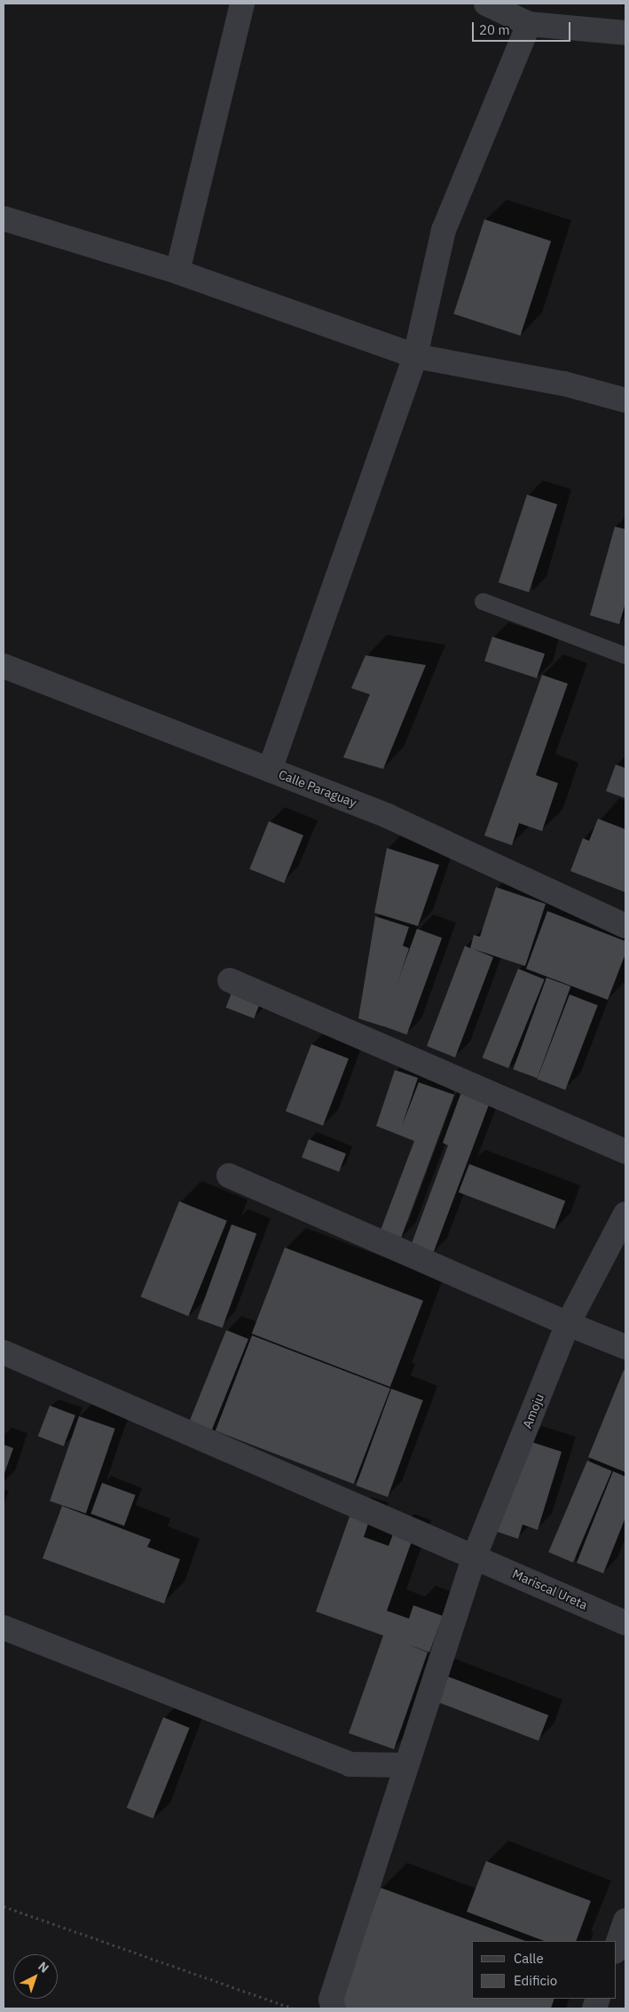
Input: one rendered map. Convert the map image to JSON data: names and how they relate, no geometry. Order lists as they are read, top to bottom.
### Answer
{
  "streets": {
    "street": ["Calle Paraguay", "Amoju", "Mariscal Ureta"]
  },
  "crossings": [
    ["Amoju", "Mariscal Ureta"]
  ],
  "legend": ["Calle", "Edificio"],
  "scale_bar": "20 m",
  "north": "top right"
}
